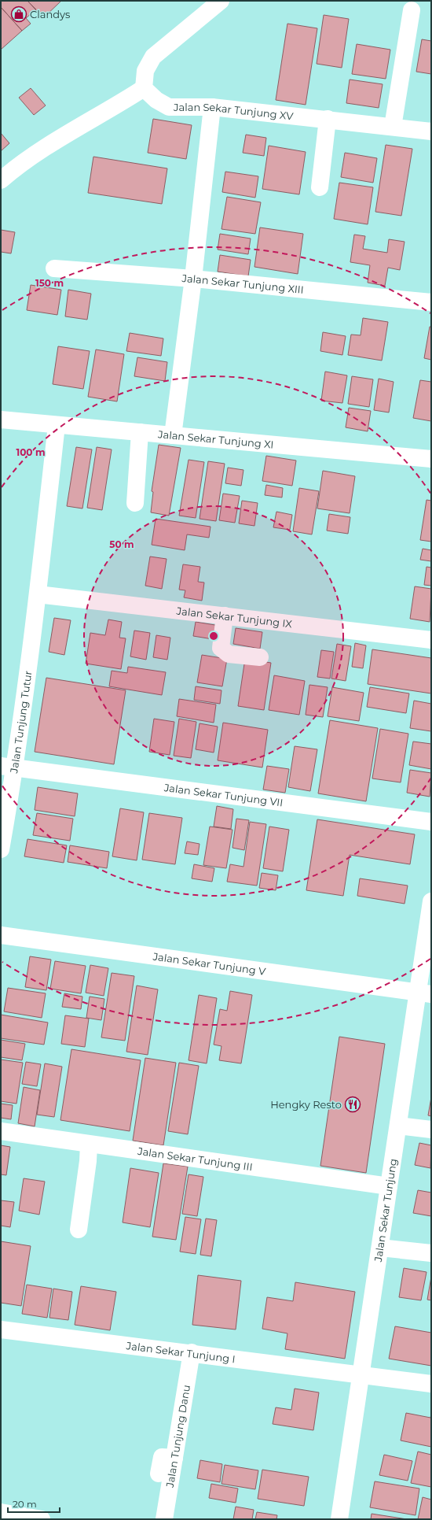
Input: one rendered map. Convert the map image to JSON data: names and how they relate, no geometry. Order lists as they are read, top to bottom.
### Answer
{
  "streets": {
    "street": [
      "Jalan Sekar Tunjung XV",
      "Jalan Sekar Tunjung XIII",
      "Jalan Sekar Tunjung XI",
      "Jalan Sekar Tunjung IX",
      "Jalan Tunjung Tutur",
      "Jalan Sekar Tunjung VII",
      "Jalan Sekar Tunjung V",
      "Jalan Sekar Tunjung III",
      "Jalan Sekar Tunjung",
      "Jalan Sekar Tunjung I",
      "Jalan Tunjung Danu"
    ]
  },
  "crossings": [
    ["Jalan Sekar Tunjung XI", "Jalan Tunjung Tutur"],
    ["Jalan Sekar Tunjung IX", "Jalan Tunjung Tutur"],
    ["Jalan Tunjung Tutur", "Jalan Sekar Tunjung VII"],
    ["Jalan Sekar Tunjung V", "Jalan Sekar Tunjung"],
    ["Jalan Sekar Tunjung III", "Jalan Sekar Tunjung"],
    ["Jalan Sekar Tunjung", "Jalan Sekar Tunjung I"],
    ["Jalan Sekar Tunjung I", "Jalan Tunjung Danu"]
  ],
  "places": {
    "shop": ["Clandys"],
    "restaurant": ["Hengky Resto"]
  },
  "scale_bar": "20 m",
  "rings": ["150 m", "100 m", "50 m"]
}
